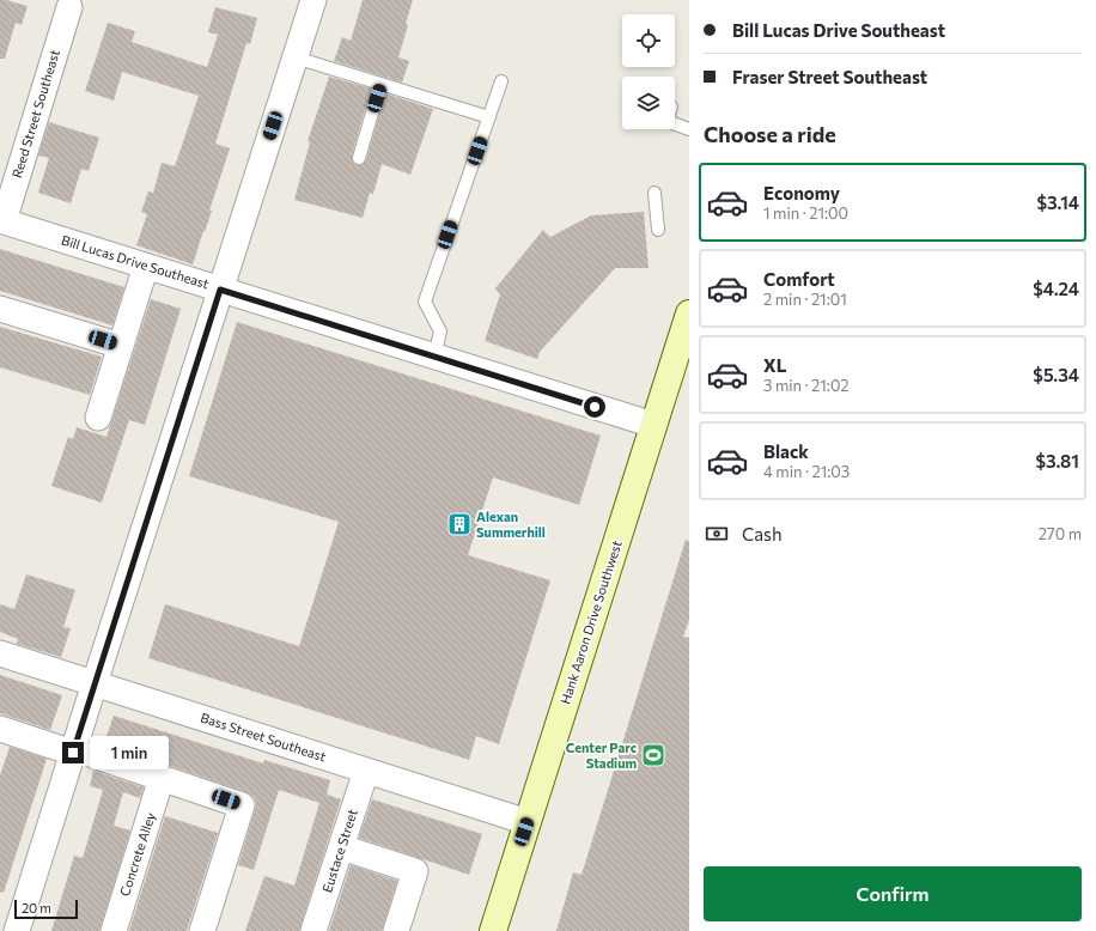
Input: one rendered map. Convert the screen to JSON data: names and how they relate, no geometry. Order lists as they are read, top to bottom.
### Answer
{
  "streets": {
    "main road": ["Hank Aaron Drive Southwest"],
    "street": [
      "Reed Street Southeast",
      "Bill Lucas Drive Southeast",
      "Bass Street Southeast",
      "Eustace Street",
      "Concrete Alley"
    ]
  },
  "crossings": [
    ["Reed Street Southeast", "Bill Lucas Drive Southeast"],
    ["Bill Lucas Drive Southeast", "Hank Aaron Drive Southwest"],
    ["Hank Aaron Drive Southwest", "Bass Street Southeast"],
    ["Bass Street Southeast", "Eustace Street"]
  ],
  "places": {
    "building": ["Alexan Summerhill"],
    "sports": ["Center Parc Stadium"]
  },
  "scale_bar": "20 m",
  "page": {
    "banner": ["Bill Lucas Drive Southeast", "Fraser Street Southeast"],
    "heading": "Choose a ride",
    "list": [
      {
        "name": "Economy",
        "note": "1 min · 21:00",
        "value": "$3.14"
      },
      {
        "name": "Comfort",
        "note": "2 min · 21:01",
        "value": "$4.24"
      },
      {
        "name": "XL",
        "note": "3 min · 21:02",
        "value": "$5.34"
      },
      {
        "name": "Black",
        "note": "4 min · 21:03",
        "value": "$3.81"
      }
    ],
    "pay": ["Cash", "270 m"],
    "bubble": "1 min",
    "buttons": "Confirm",
    "scale": "20 m"
  }
}
